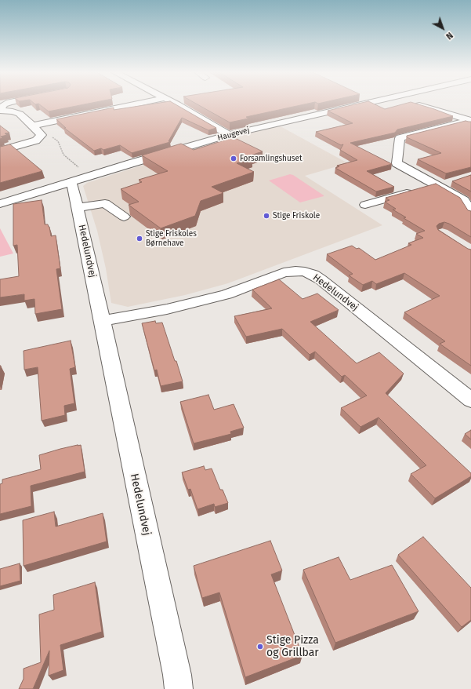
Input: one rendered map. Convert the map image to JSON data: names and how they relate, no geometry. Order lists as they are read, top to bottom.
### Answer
{
  "streets": {
    "street": ["Haugevej", "Hedelundvej"]
  },
  "crossings": [
    ["Haugevej", "Hedelundvej"]
  ],
  "places": [
    "Forsamlingshuset",
    "Stige Friskole",
    "Stige Friskoles Børnehave",
    "Stige Pizza og Grillbar"
  ],
  "north": "bottom right"
}
